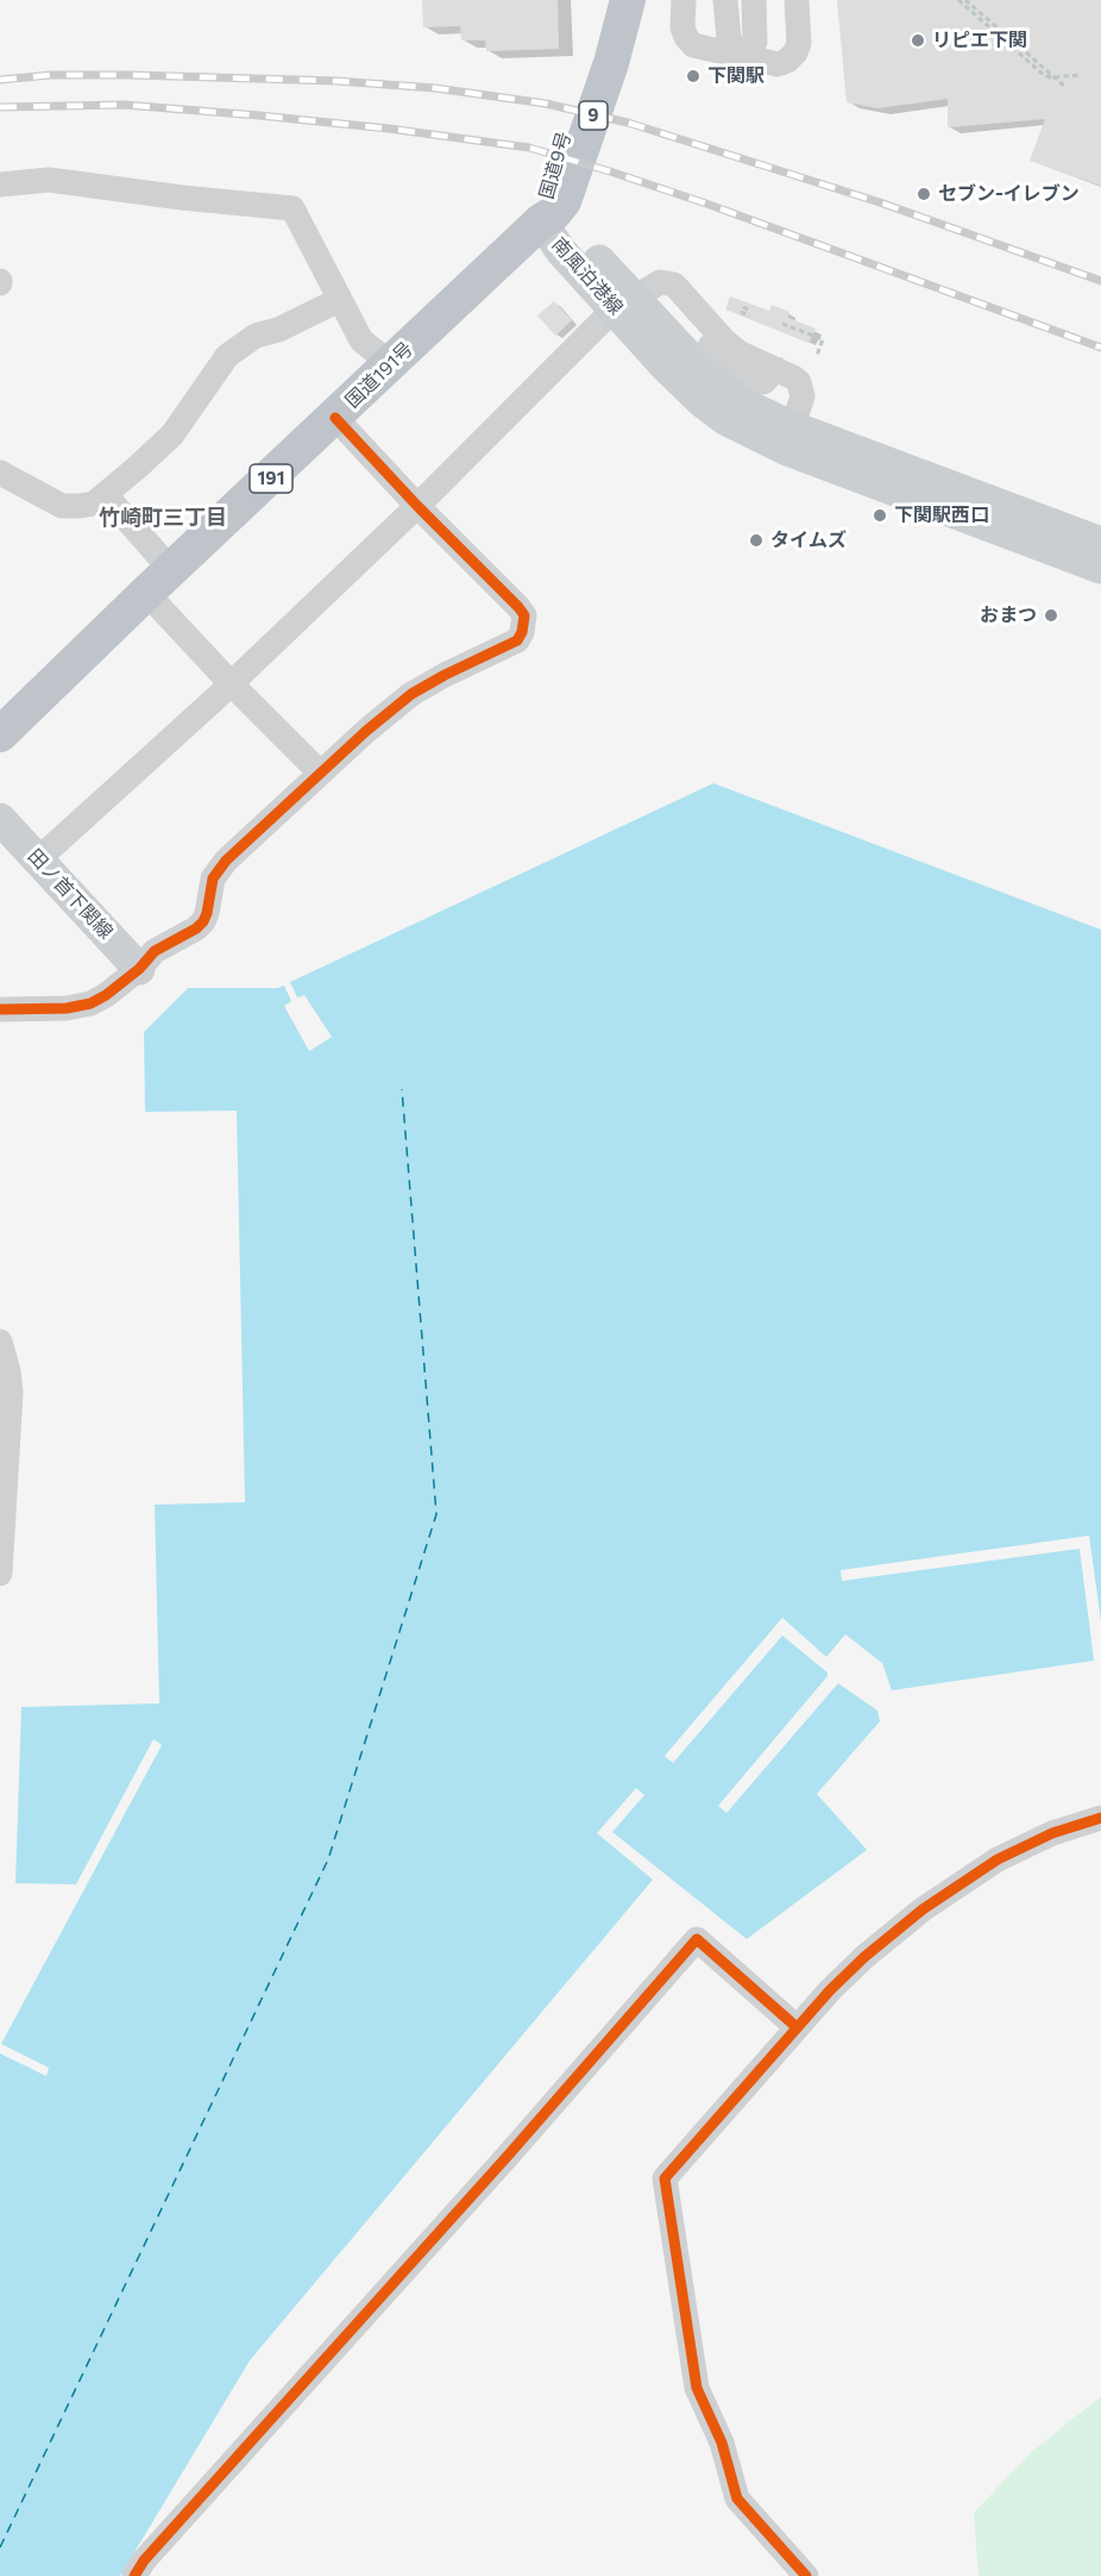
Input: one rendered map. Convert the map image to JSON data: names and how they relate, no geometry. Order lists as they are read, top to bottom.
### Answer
{
  "streets": {
    "highway": [
      "9",
      "国道9号",
      "国道191号",
      "191"
    ],
    "main road": ["南風泊港線", "田ノ首下関線"]
  },
  "crossings": [
    ["国道9号", "南風泊港線"],
    ["国道9号", "国道191号"],
    ["南風泊港線", "国道191号"]
  ],
  "districts": ["竹崎町三丁目"],
  "places": [
    "リピエ下関",
    "下関駅",
    "セブン-イレブン",
    "下関駅西口",
    "タイムズ",
    "おまつ"
  ]
}
